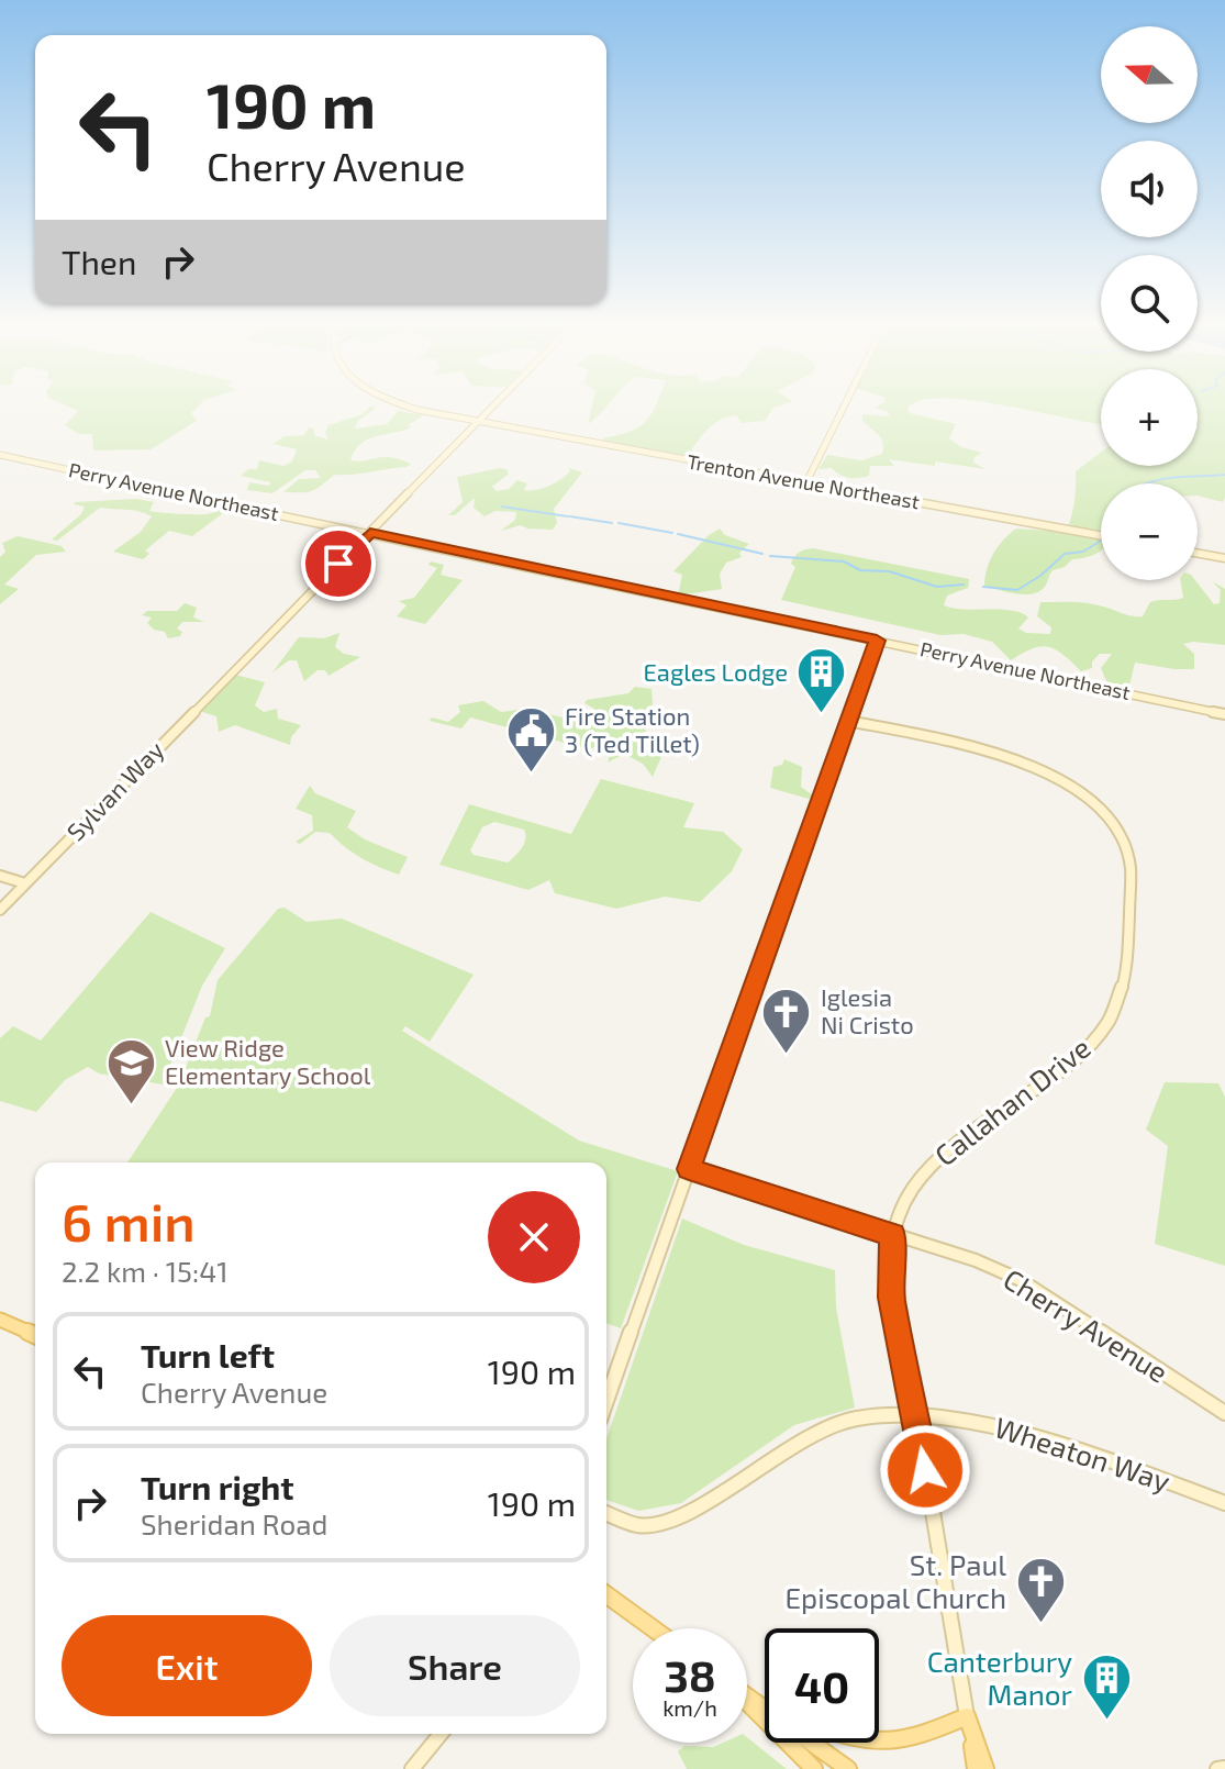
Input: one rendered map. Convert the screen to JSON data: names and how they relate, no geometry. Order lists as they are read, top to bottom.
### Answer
{
  "streets": {
    "main road": [
      "Trenton Avenue Northeast",
      "Perry Avenue Northeast",
      "Sylvan Way",
      "Callahan Drive",
      "Cherry Avenue",
      "Wheaton Way"
    ]
  },
  "crossings": [
    ["Trenton Avenue Northeast", "Sylvan Way"],
    ["Perry Avenue Northeast", "Sylvan Way"],
    ["Callahan Drive", "Cherry Avenue"],
    ["Callahan Drive", "Wheaton Way"]
  ],
  "places": {
    "building": ["Eagles Lodge", "Canterbury Manor"],
    "public building": ["Fire Station 3 (Ted Tillet)"],
    "church": ["Iglesia Ni Cristo", "St. Paul Episcopal Church"],
    "school or university": ["View Ridge Elementary School"]
  },
  "north": "left",
  "page": {
    "map_buttons": ["+", "−"],
    "turn": ["190 m", "Cherry Avenue"],
    "then": "Then",
    "heading": ["6 min", "2.2 km · 15:41"],
    "list": [
      {
        "name": "Turn left",
        "note": "Cherry Avenue",
        "value": "190 m"
      },
      {
        "name": "Turn right",
        "note": "Sheridan Road",
        "value": "190 m"
      }
    ],
    "buttons": ["Exit", "Share"],
    "speed": "38 km/h",
    "limit": "40"
  }
}
